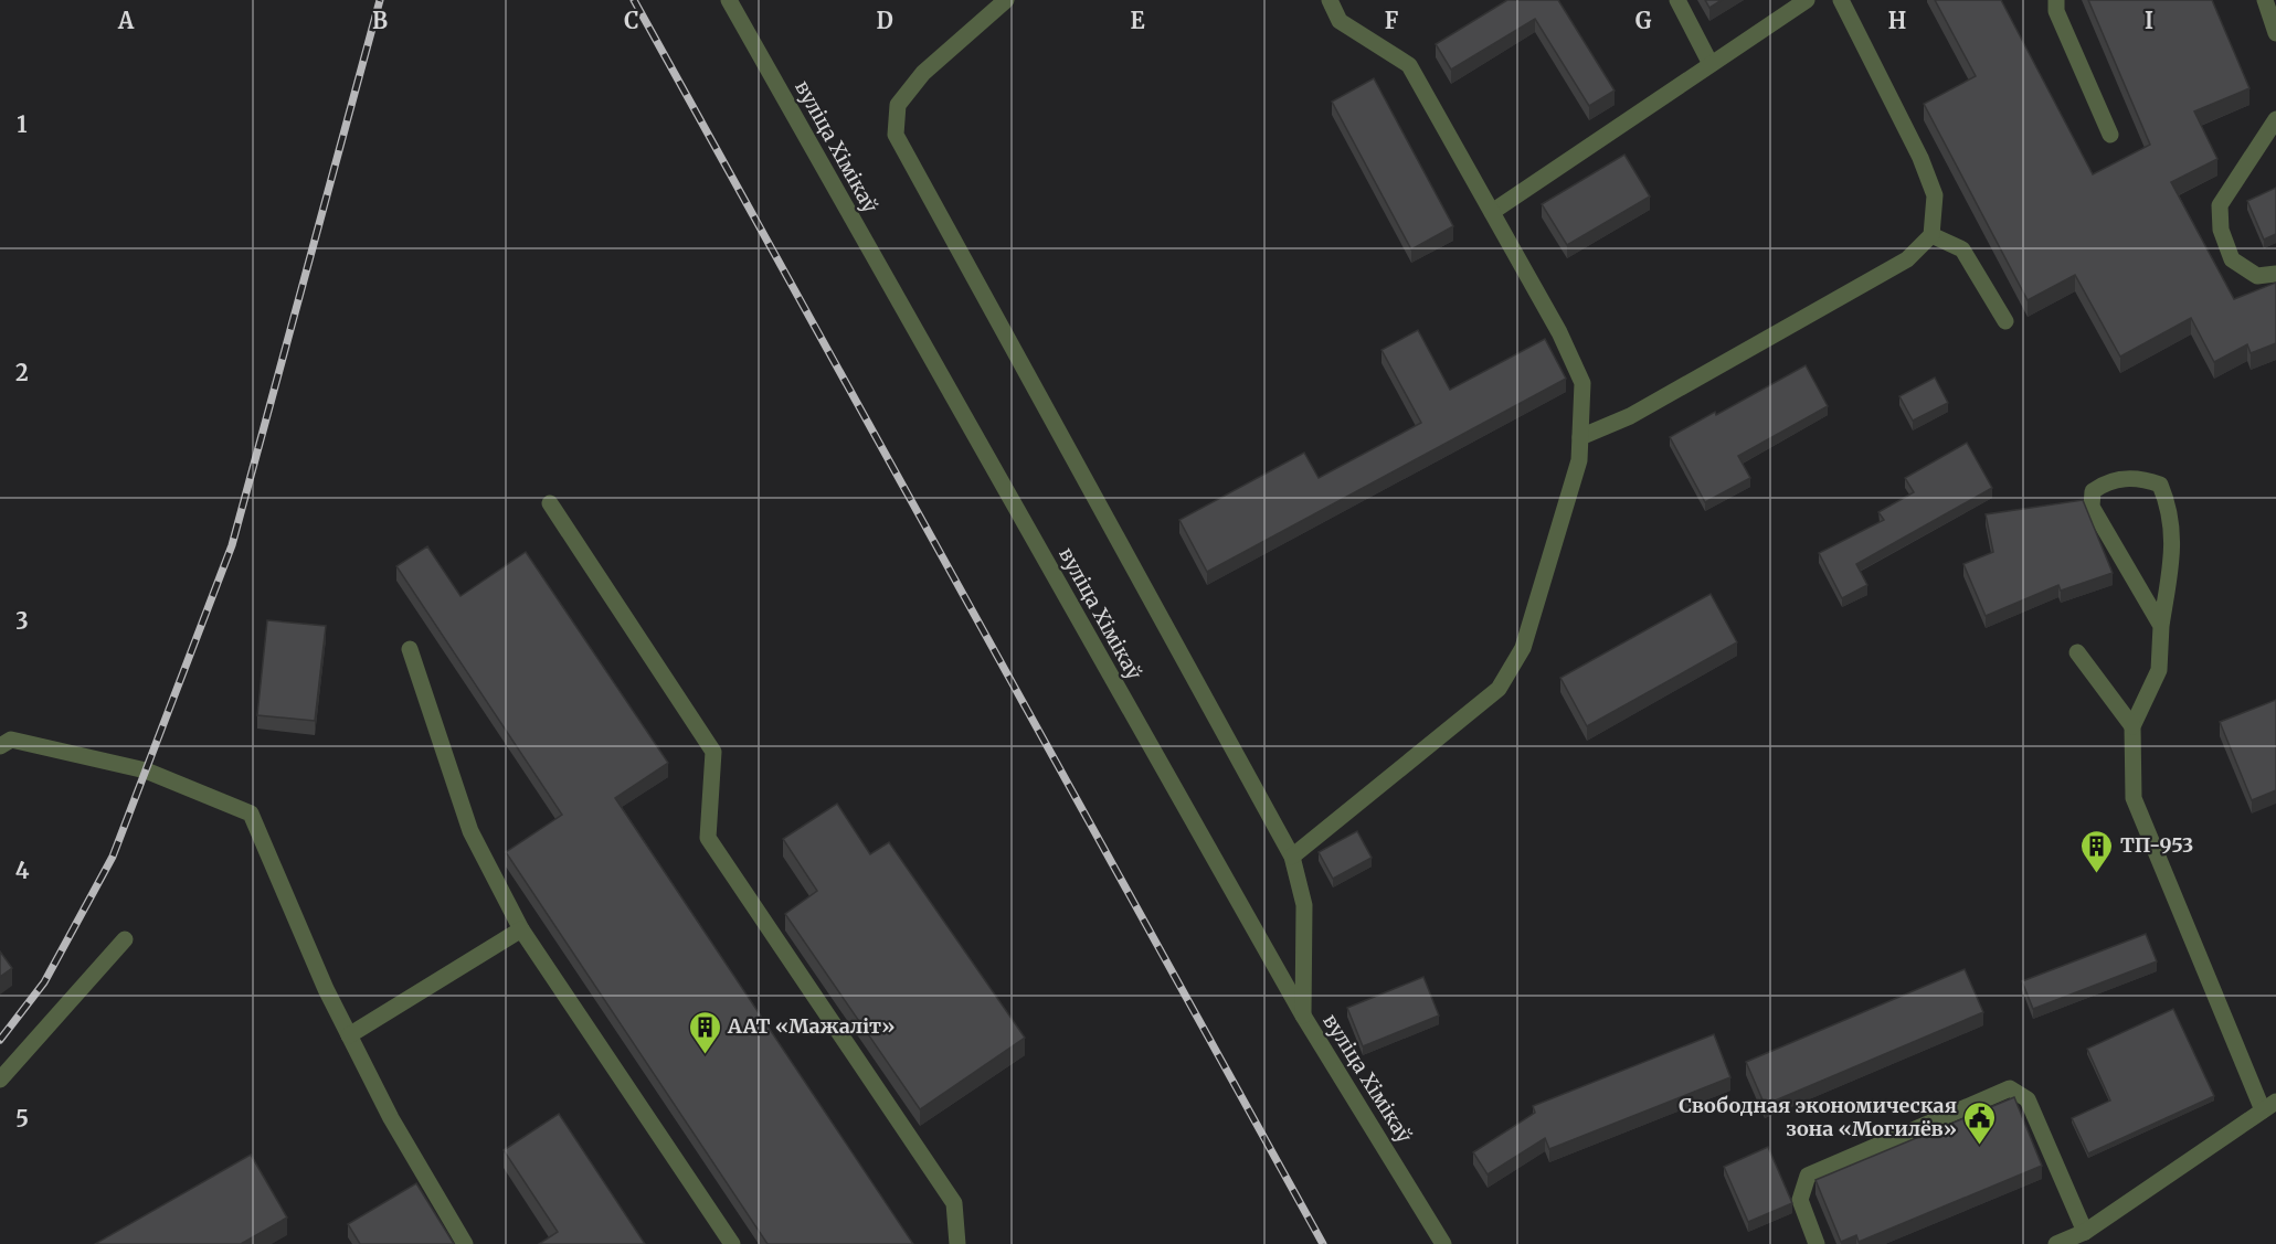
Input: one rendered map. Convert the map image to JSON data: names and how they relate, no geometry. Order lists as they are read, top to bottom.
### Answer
{
  "streets": {
    "street": ["вуліца Хімікаў"]
  },
  "places": {
    "building": ["ТП-953", "ААТ «Мажаліт»"],
    "public building": ["Свободная экономическая зона «Могилёв»"]
  },
  "grid": {
    "columns": [
      "A",
      "B",
      "C",
      "D",
      "E",
      "F",
      "G",
      "H",
      "I"
    ],
    "rows": [
      "1",
      "2",
      "3",
      "4",
      "5"
    ]
  }
}
